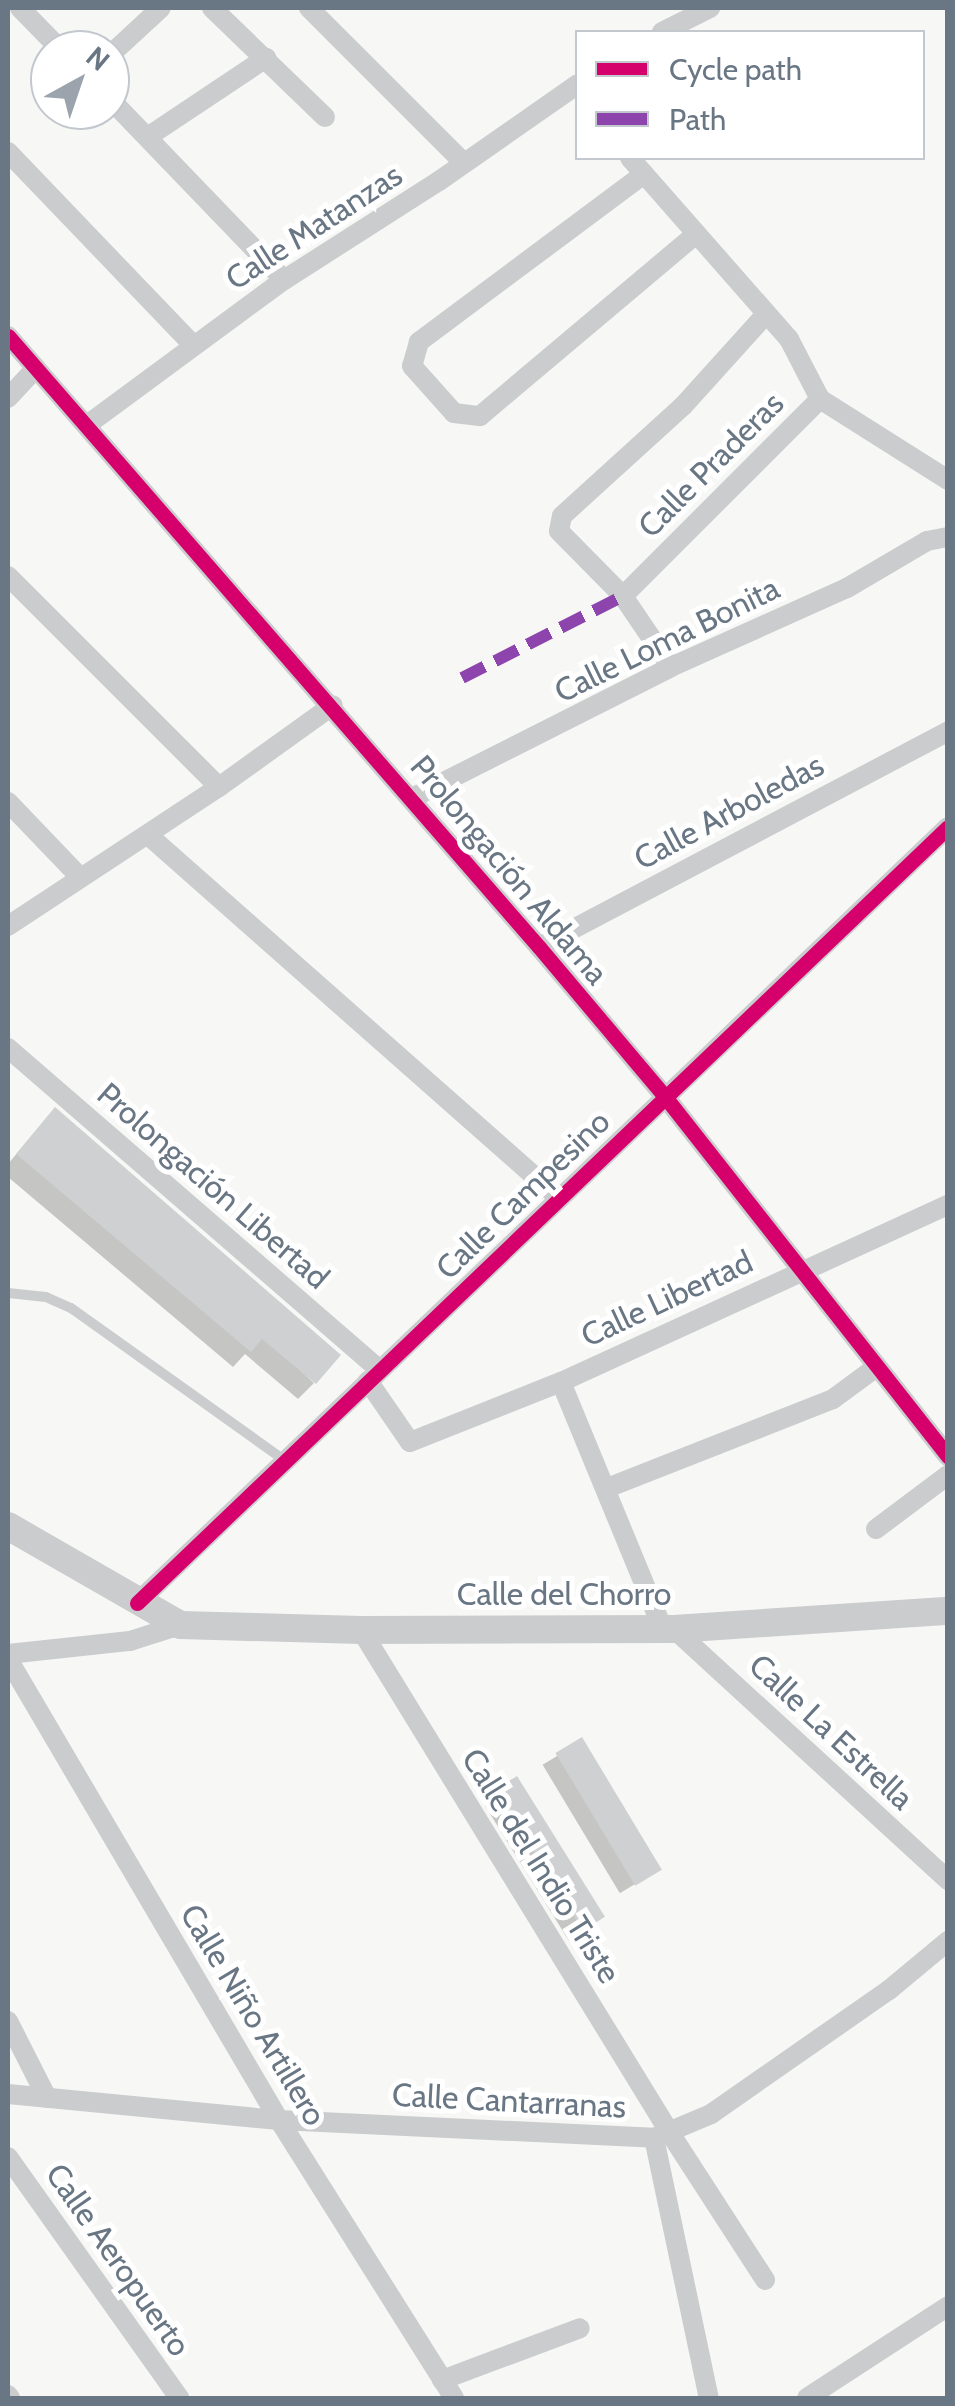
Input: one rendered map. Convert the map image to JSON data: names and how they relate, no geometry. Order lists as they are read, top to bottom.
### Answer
{
  "streets": {
    "street": [
      "Calle Matanzas",
      "Calle Praderas",
      "Calle Loma Bonita",
      "Calle Arboledas",
      "Prolongación Aldama",
      "Prolongación Libertad",
      "Calle Campesino",
      "Calle Libertad",
      "Calle del Chorro",
      "Calle La Estrella",
      "Calle del Indio Triste",
      "Calle Niño Artillero",
      "Calle Cantarranas",
      "Calle Aeropuerto"
    ]
  },
  "crossings": [
    ["Calle Matanzas", "Prolongación Aldama"],
    ["Calle Loma Bonita", "Prolongación Aldama"],
    ["Calle Arboledas", "Prolongación Aldama"],
    ["Prolongación Aldama", "Calle Campesino"],
    ["Prolongación Aldama", "Calle Libertad"],
    ["Prolongación Libertad", "Calle Campesino"],
    ["Prolongación Libertad", "Calle Libertad"],
    ["Calle Libertad", "Calle La Estrella"],
    ["Calle del Chorro", "Calle La Estrella"],
    ["Calle del Chorro", "Calle del Indio Triste"],
    ["Calle del Indio Triste", "Calle Cantarranas"],
    ["Calle Niño Artillero", "Calle Cantarranas"]
  ],
  "legend": ["Cycle path", "Path"],
  "north": "top right"
}
